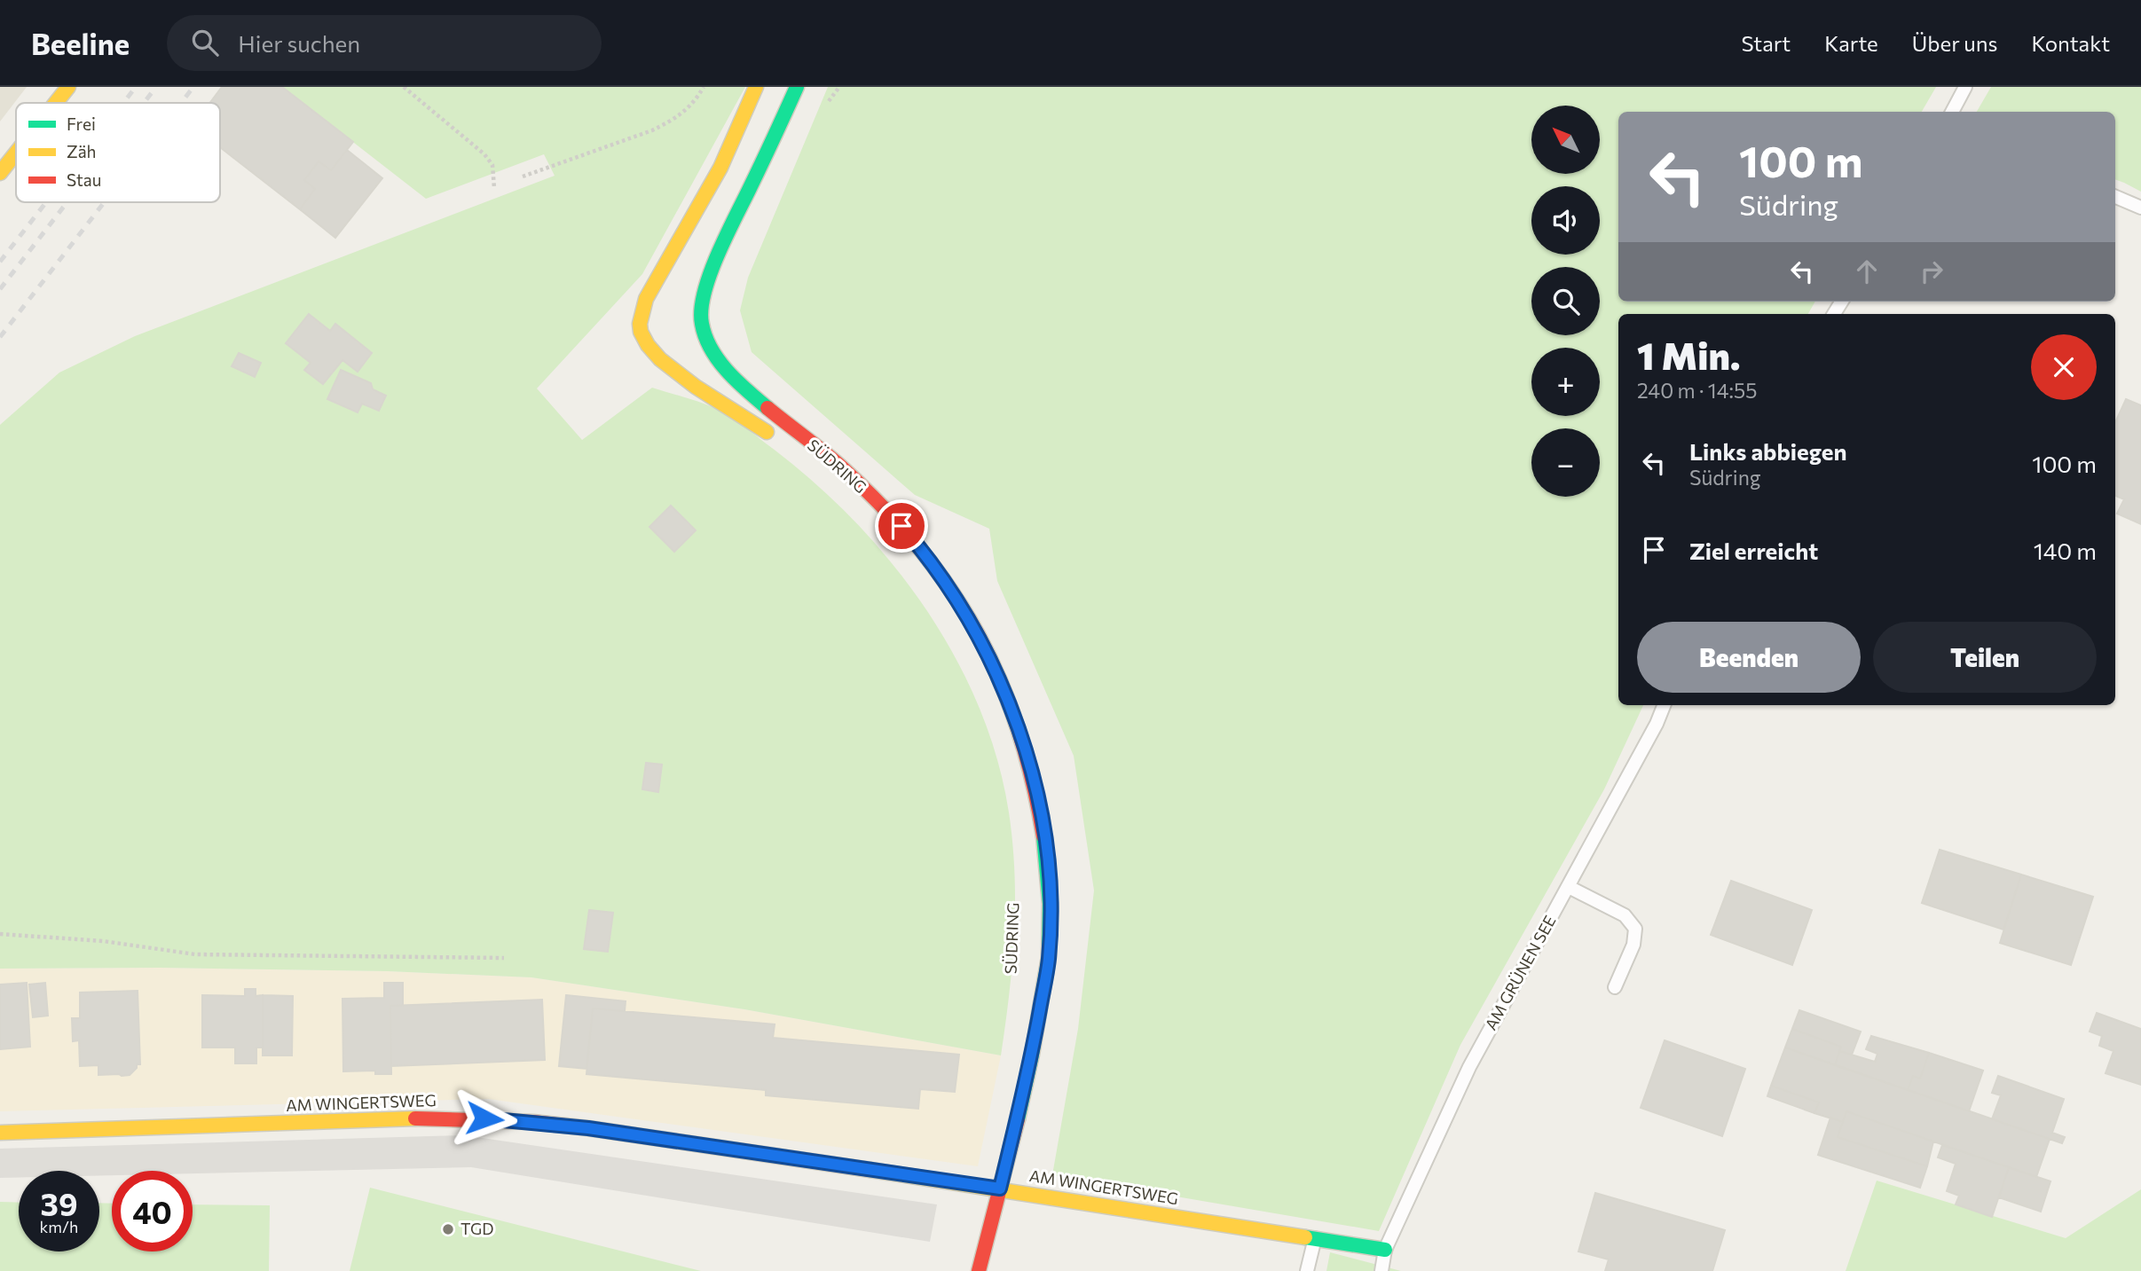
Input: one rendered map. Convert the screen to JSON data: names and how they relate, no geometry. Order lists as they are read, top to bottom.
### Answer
{
  "streets": {
    "street": ["SÜDRING", "AM WINGERTSWEG"],
    "lane": ["AM GRÜNEN SEE"]
  },
  "crossings": [
    ["SÜDRING", "AM WINGERTSWEG"],
    ["AM GRÜNEN SEE", "AM WINGERTSWEG"]
  ],
  "places": ["TGD"],
  "legend": ["Frei", "Zäh", "Stau"],
  "north": "top left",
  "page": {
    "header": "Beeline",
    "search": "Hier suchen",
    "nav": [
      "Start",
      "Karte",
      "Über uns",
      "Kontakt"
    ],
    "map_buttons": ["+", "−"],
    "turn": ["100 m", "Südring"],
    "heading": ["1 Min.", "240 m · 14:55"],
    "list": [
      {
        "name": "Links abbiegen",
        "note": "Südring",
        "value": "100 m"
      },
      {
        "name": "Ziel erreicht",
        "value": "140 m"
      }
    ],
    "buttons": ["Beenden", "Teilen"],
    "speed": "39 km/h",
    "limit": "40"
  }
}
